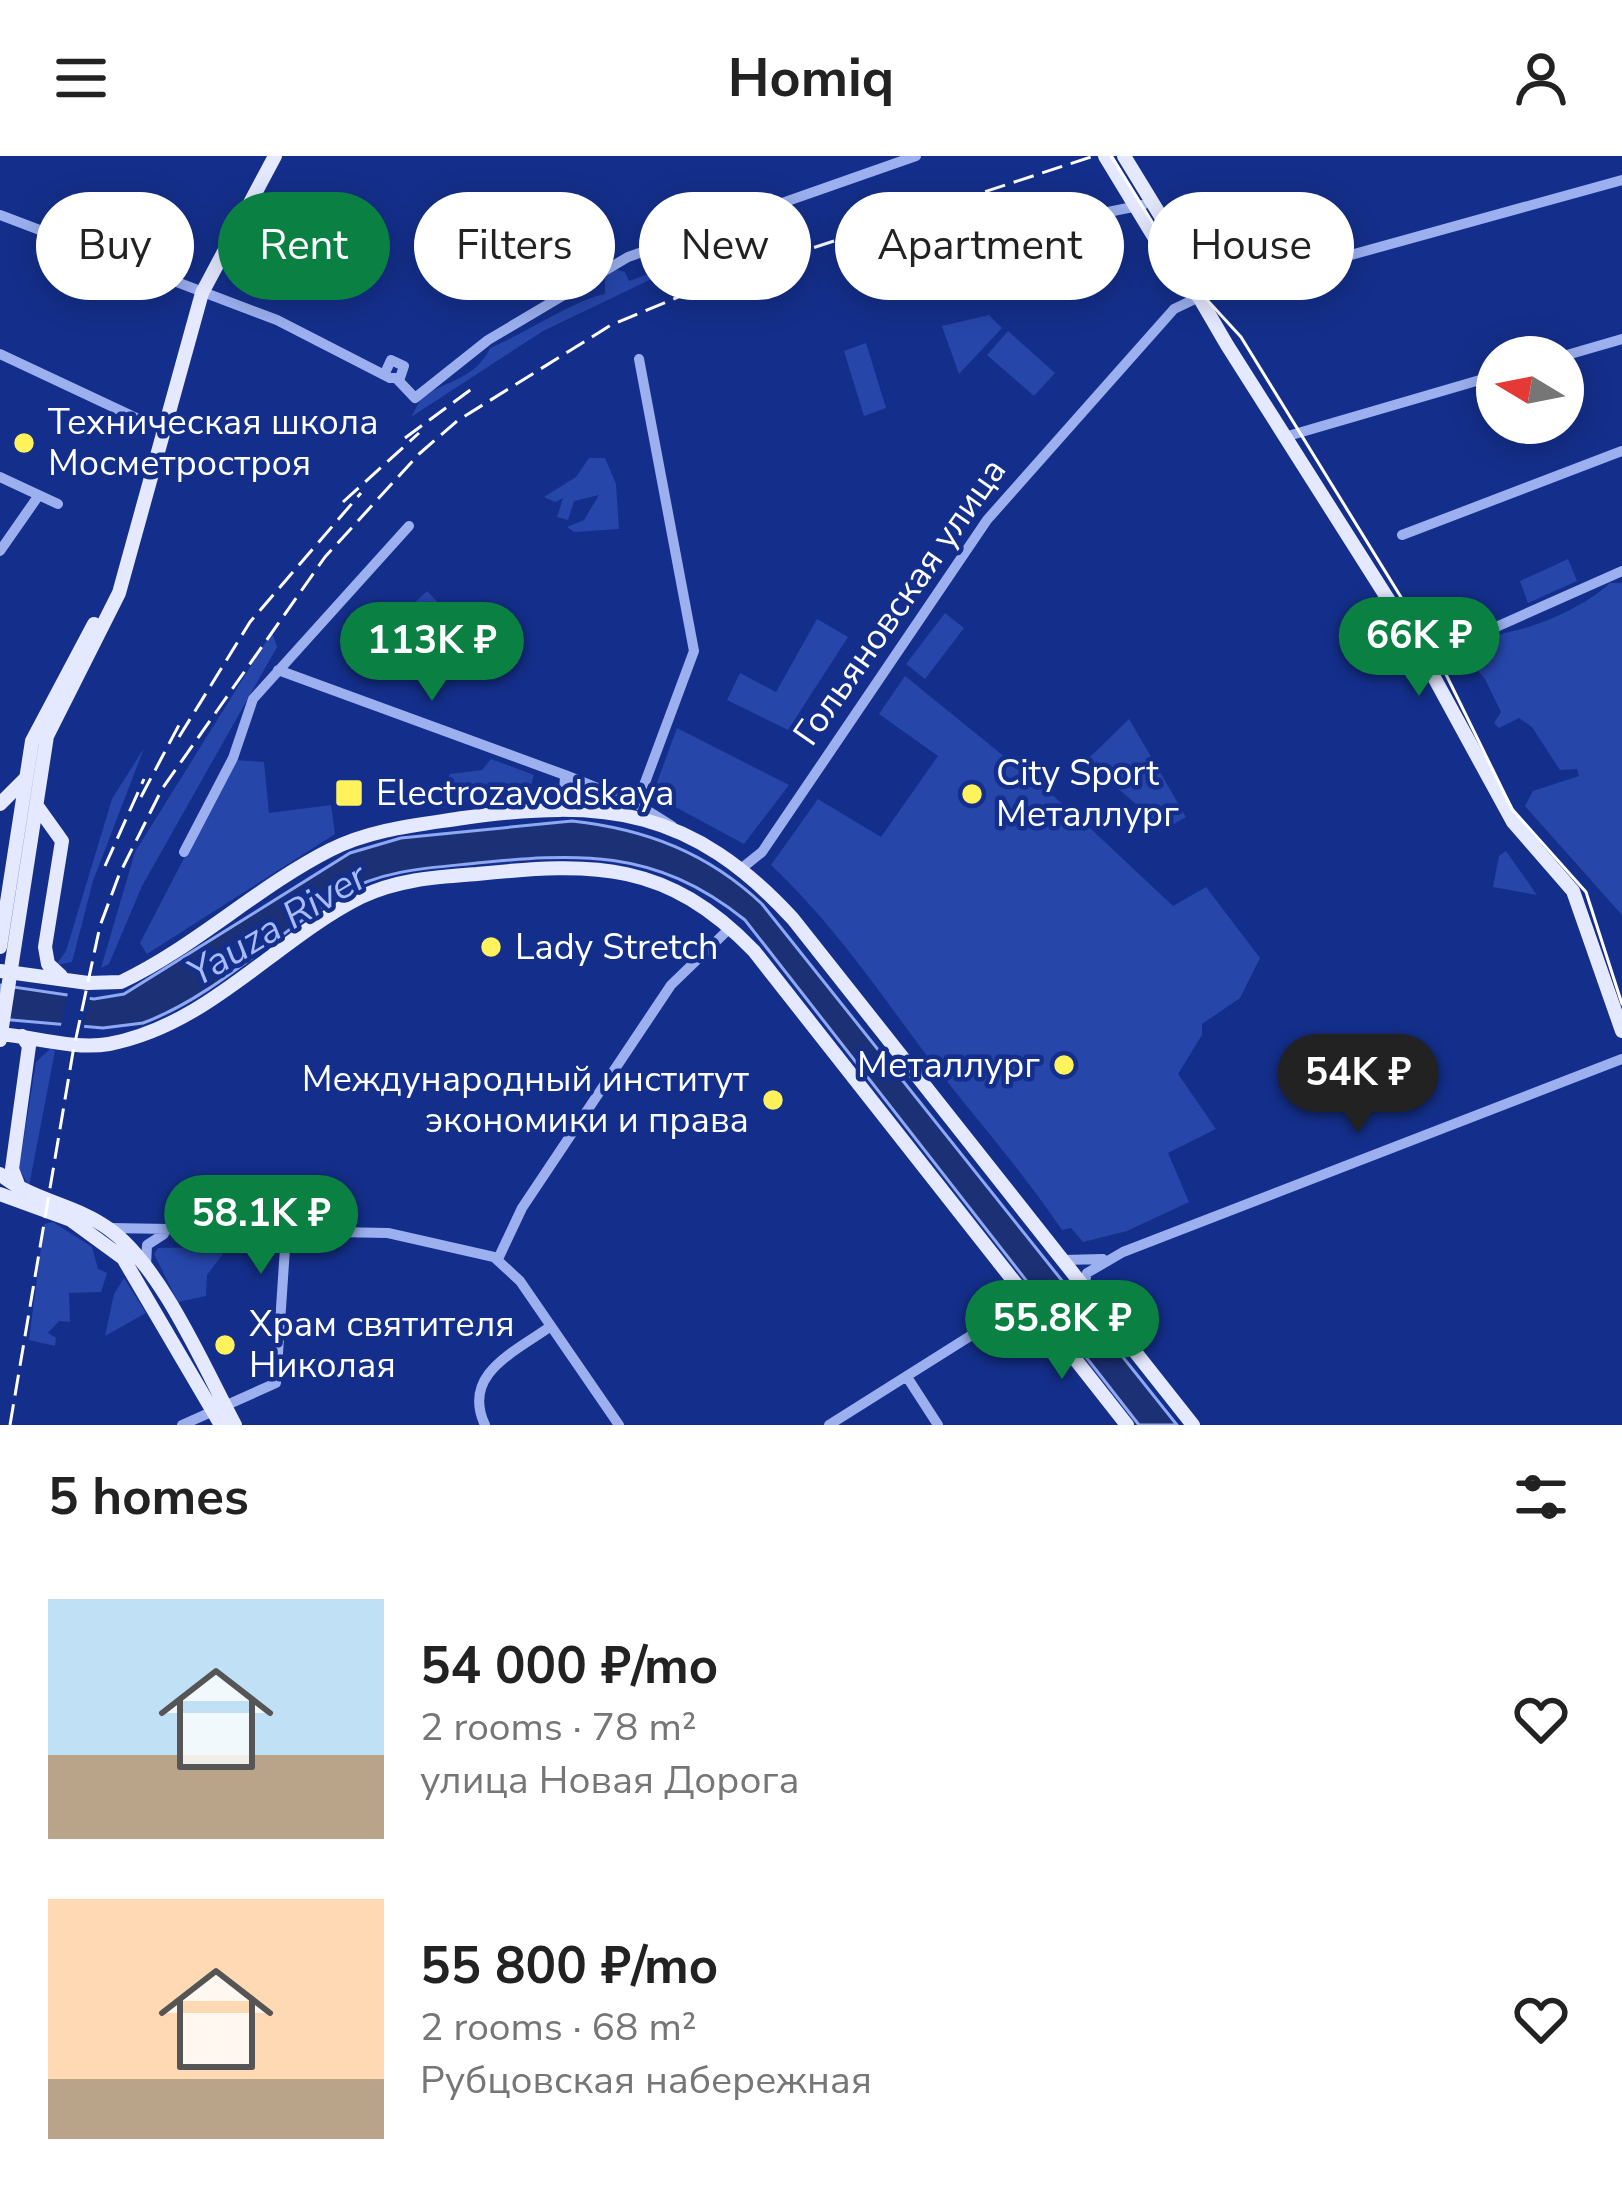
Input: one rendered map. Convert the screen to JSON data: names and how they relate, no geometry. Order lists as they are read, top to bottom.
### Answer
{
  "streets": {
    "street": ["Гольяновская улица"]
  },
  "water": ["Yauza River"],
  "places": {
    "other": [
      "Техническая школа Мосметростроя",
      "City Sport Металлург",
      "Lady Stretch",
      "Металлург",
      "Международный институт экономики и права",
      "Храм святителя Николая"
    ],
    "transit": ["Electrozavodskaya"]
  },
  "north": "left",
  "page": {
    "header": "Homiq",
    "chip": [
      "Buy",
      "Rent",
      "Filters",
      "New",
      "Apartment",
      "House"
    ],
    "price": [
      "66K ₽",
      "113K ₽",
      "54K ₽",
      "58.1K ₽",
      "55.8K ₽"
    ],
    "heading": "5 homes",
    "list": [
      {
        "name": "54 000 ₽/mo",
        "note": "2 rooms · 78 m² · улица Новая Дорога"
      },
      {
        "name": "55 800 ₽/mo",
        "note": "2 rooms · 68 m² · Рубцовская набережная"
      }
    ]
  }
}
